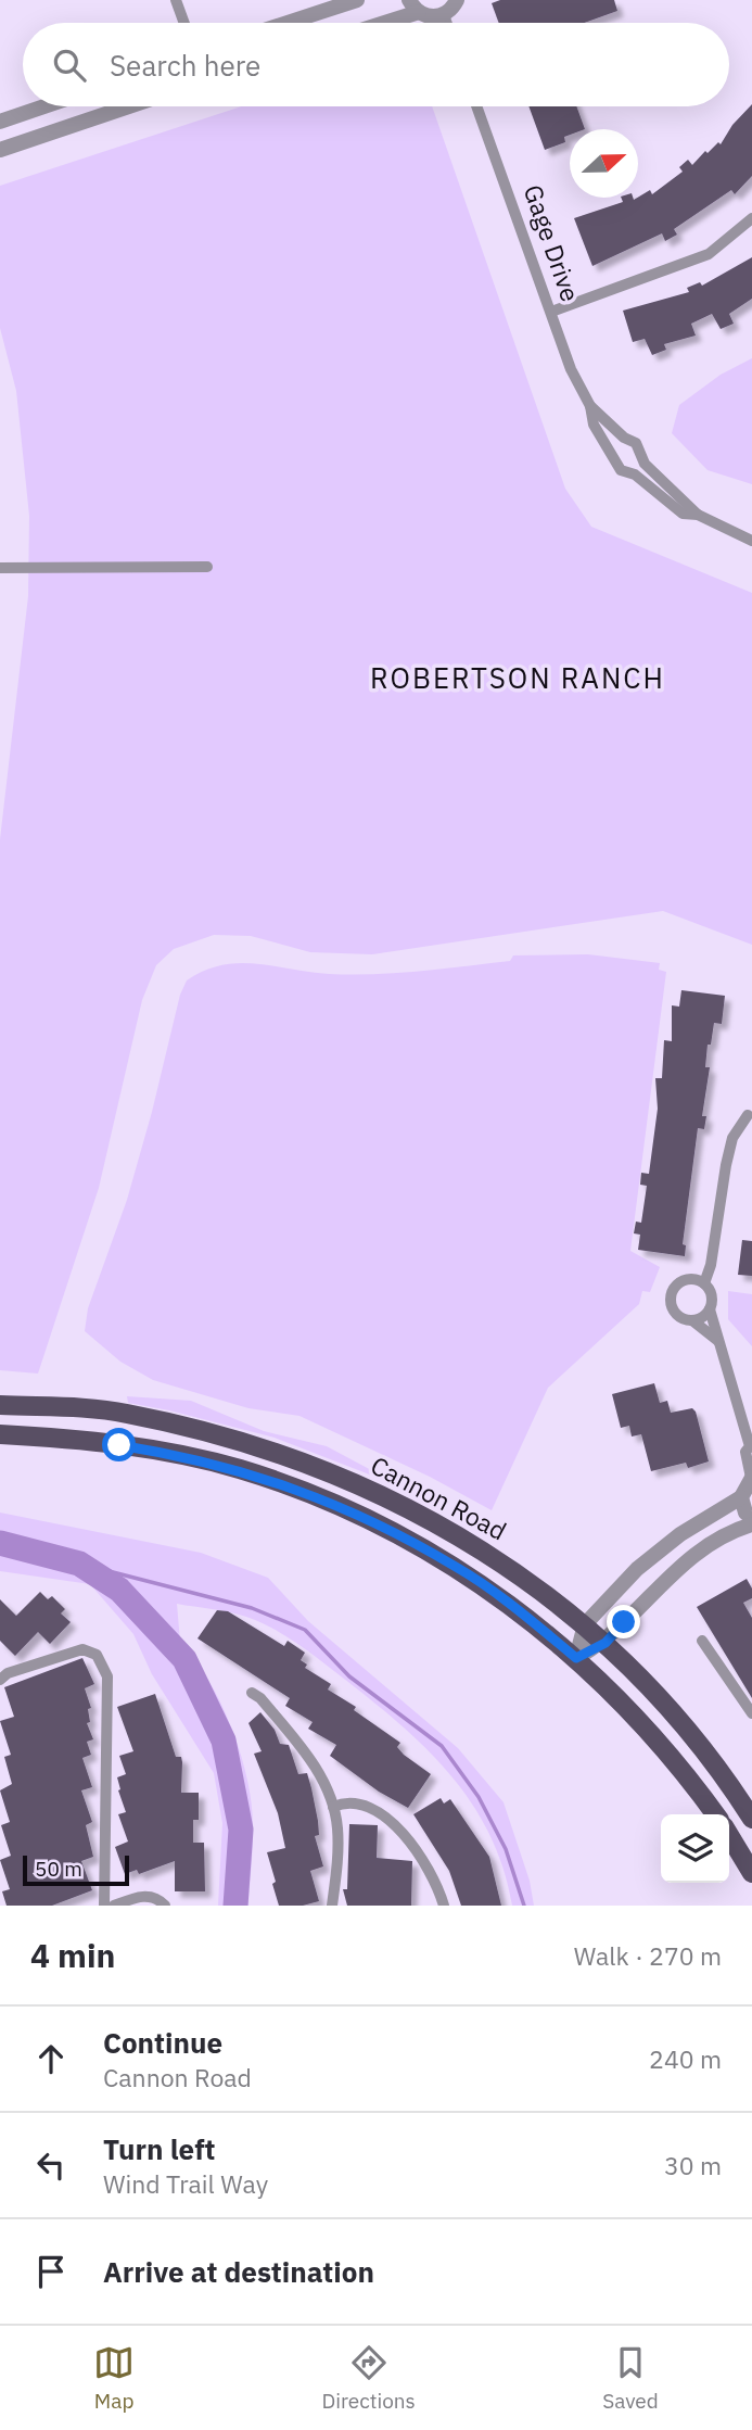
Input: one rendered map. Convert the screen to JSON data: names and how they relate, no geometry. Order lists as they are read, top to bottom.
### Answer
{
  "streets": {
    "main road": ["Cannon Road"],
    "street": ["Gage Drive"]
  },
  "districts": ["ROBERTSON RANCH"],
  "scale_bar": "50 m",
  "north": "right",
  "page": {
    "search": "Search here",
    "scale": "50 m",
    "heading": ["4 min", "Walk · 270 m"],
    "list": [
      ["Continue", "Cannon Road", "240 m"],
      ["Turn left", "Wind Trail Way", "30 m"],
      "Arrive at destination"
    ],
    "nav": ["Map", "Directions", "Saved"]
  }
}
